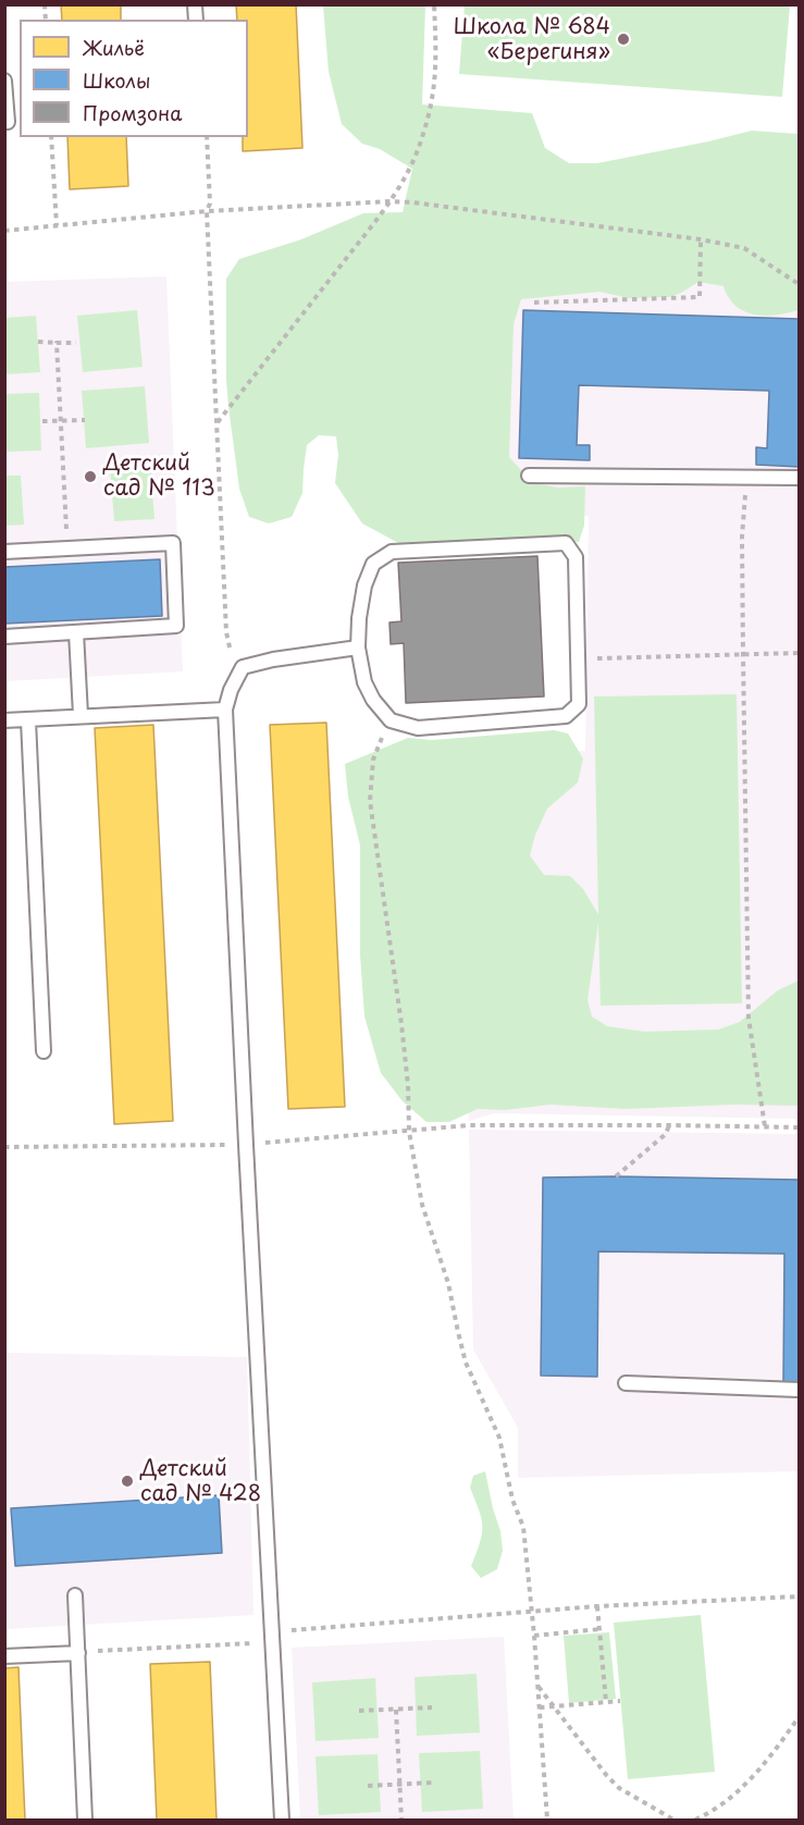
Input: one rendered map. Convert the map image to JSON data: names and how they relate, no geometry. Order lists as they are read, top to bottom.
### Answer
{
  "places": ["Школа № 684 «Берегиня»", "Детский сад № 113", "Детский сад № 428"],
  "legend": ["Жильё", "Школы", "Промзона"]
}
